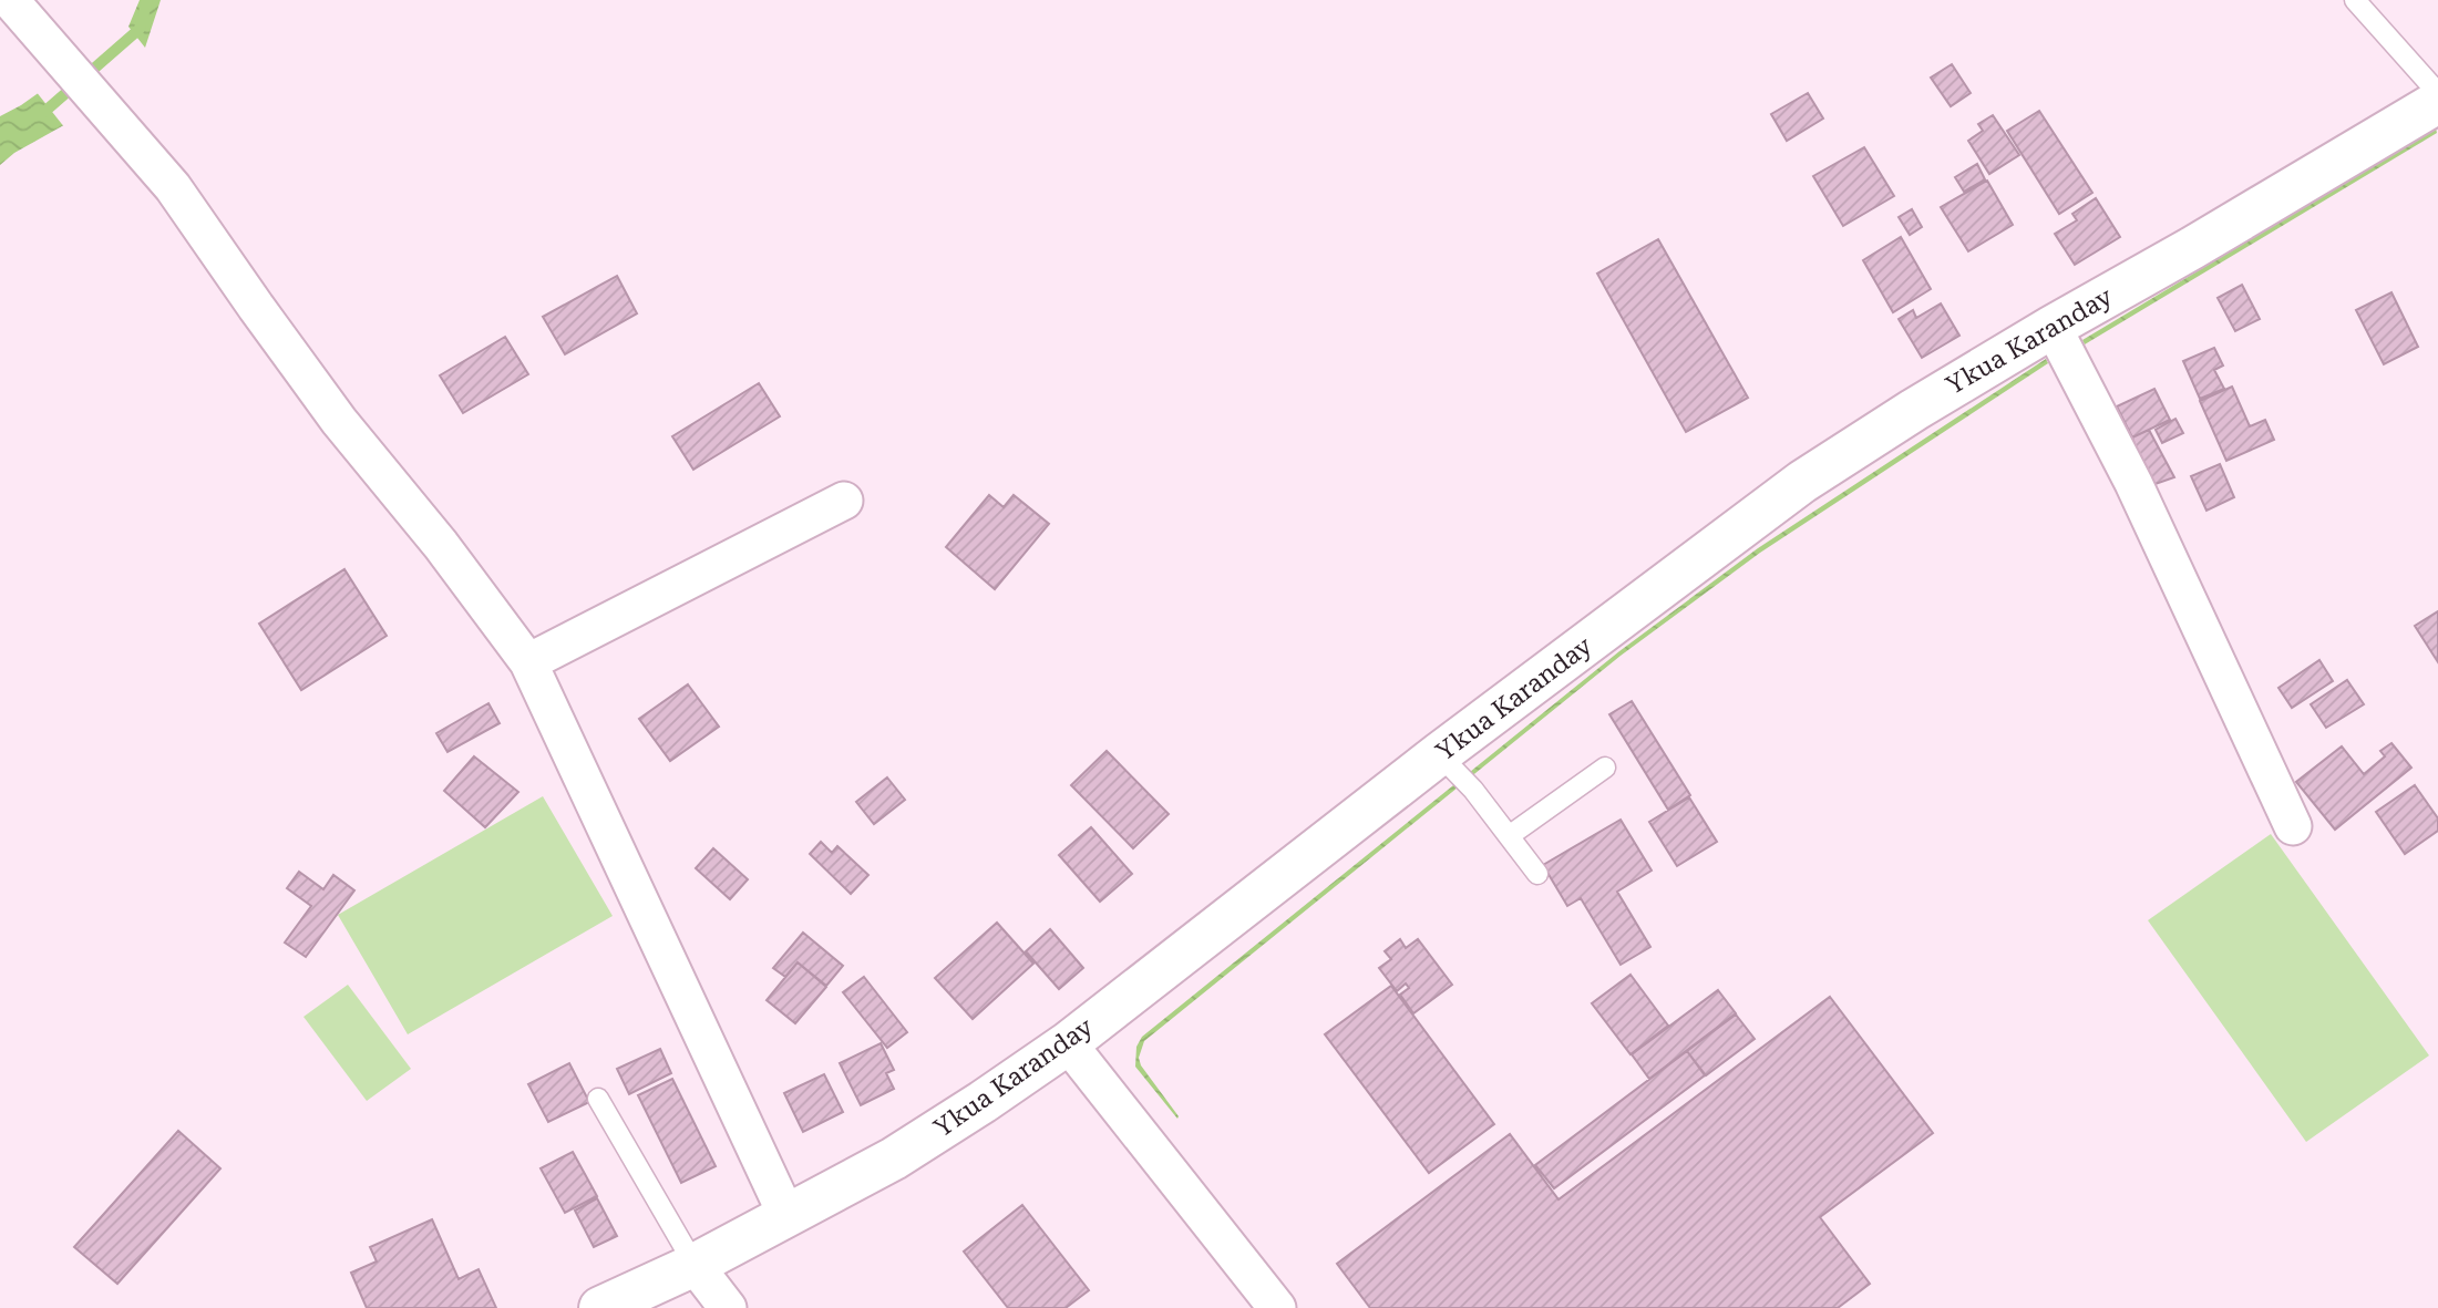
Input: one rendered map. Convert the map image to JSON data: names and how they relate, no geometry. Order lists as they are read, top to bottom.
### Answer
{
  "streets": {
    "street": ["Ykua Karanday"]
  }
}
